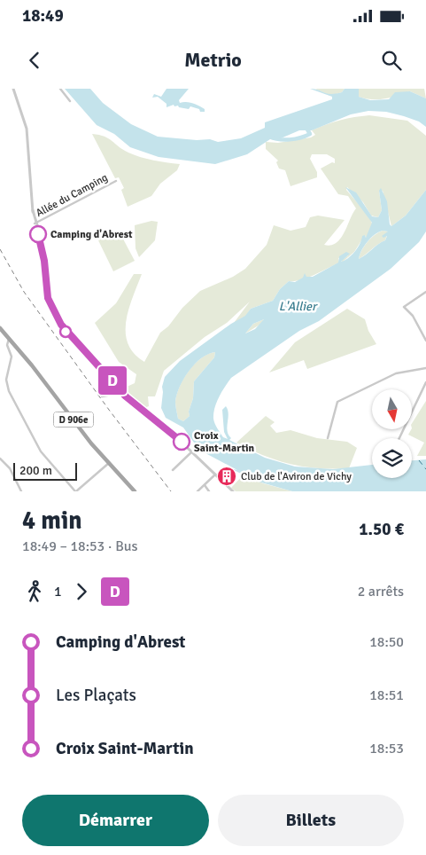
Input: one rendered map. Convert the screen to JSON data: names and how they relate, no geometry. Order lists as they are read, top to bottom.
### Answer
{
  "streets": {
    "main road": ["D 906e"],
    "street": ["Allée du Camping"]
  },
  "water": ["L'Allier"],
  "places": {
    "other": ["Camping d'Abrest", "Croix Saint-Martin"],
    "building": ["Club de l'Aviron de Vichy"]
  },
  "lines": ["bus line D"],
  "scale_bar": "200 m",
  "north": "bottom",
  "page": {
    "status": "18:49",
    "header": "Metrio",
    "on_map": "D",
    "scale": "200 m",
    "heading": ["4 min", "18:49 – 18:53 · Bus", "1.50 €"],
    "legs": ["1", "D", "2 arrêts"],
    "list": [
      {
        "name": "Camping d'Abrest",
        "value": "18:50"
      },
      {
        "name": "Les Plaçats",
        "value": "18:51"
      },
      {
        "name": "Croix Saint-Martin",
        "value": "18:53"
      }
    ],
    "buttons": ["Démarrer", "Billets"]
  }
}
